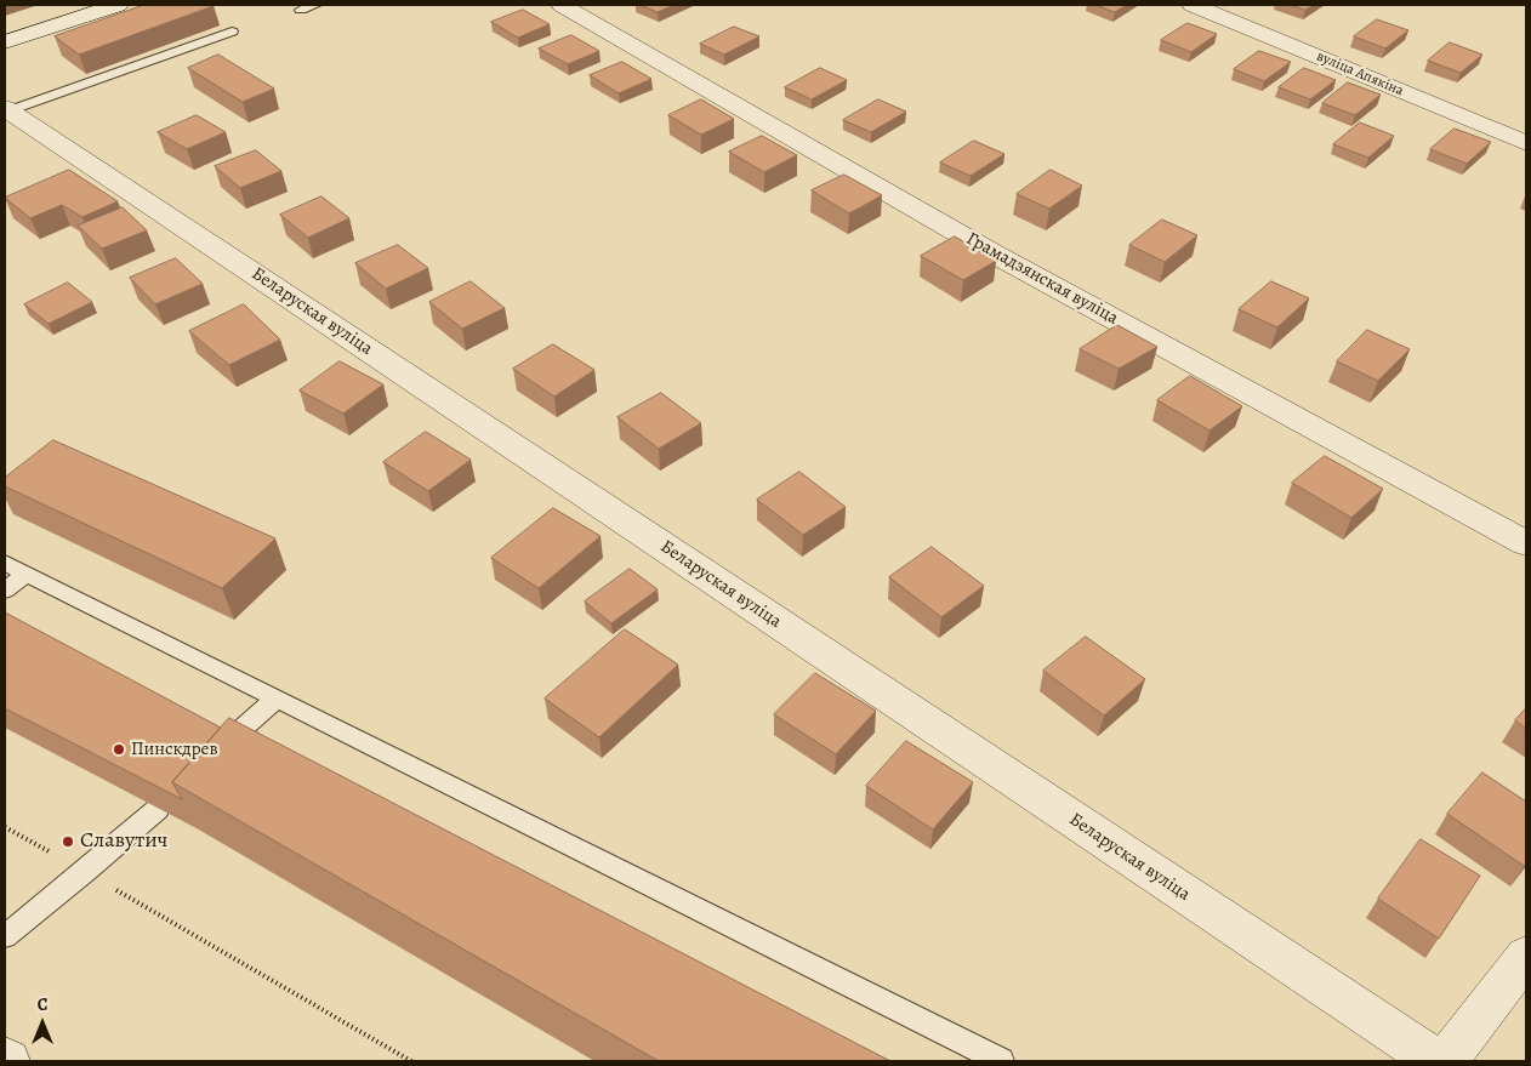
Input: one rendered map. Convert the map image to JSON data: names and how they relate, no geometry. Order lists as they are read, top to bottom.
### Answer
{
  "streets": {
    "street": ["вуліца Апякіна", "Грамадзянская вуліца", "Беларуская вуліца"]
  },
  "places": ["Пинскдрев", "Славутич"],
  "north": "top"
}
